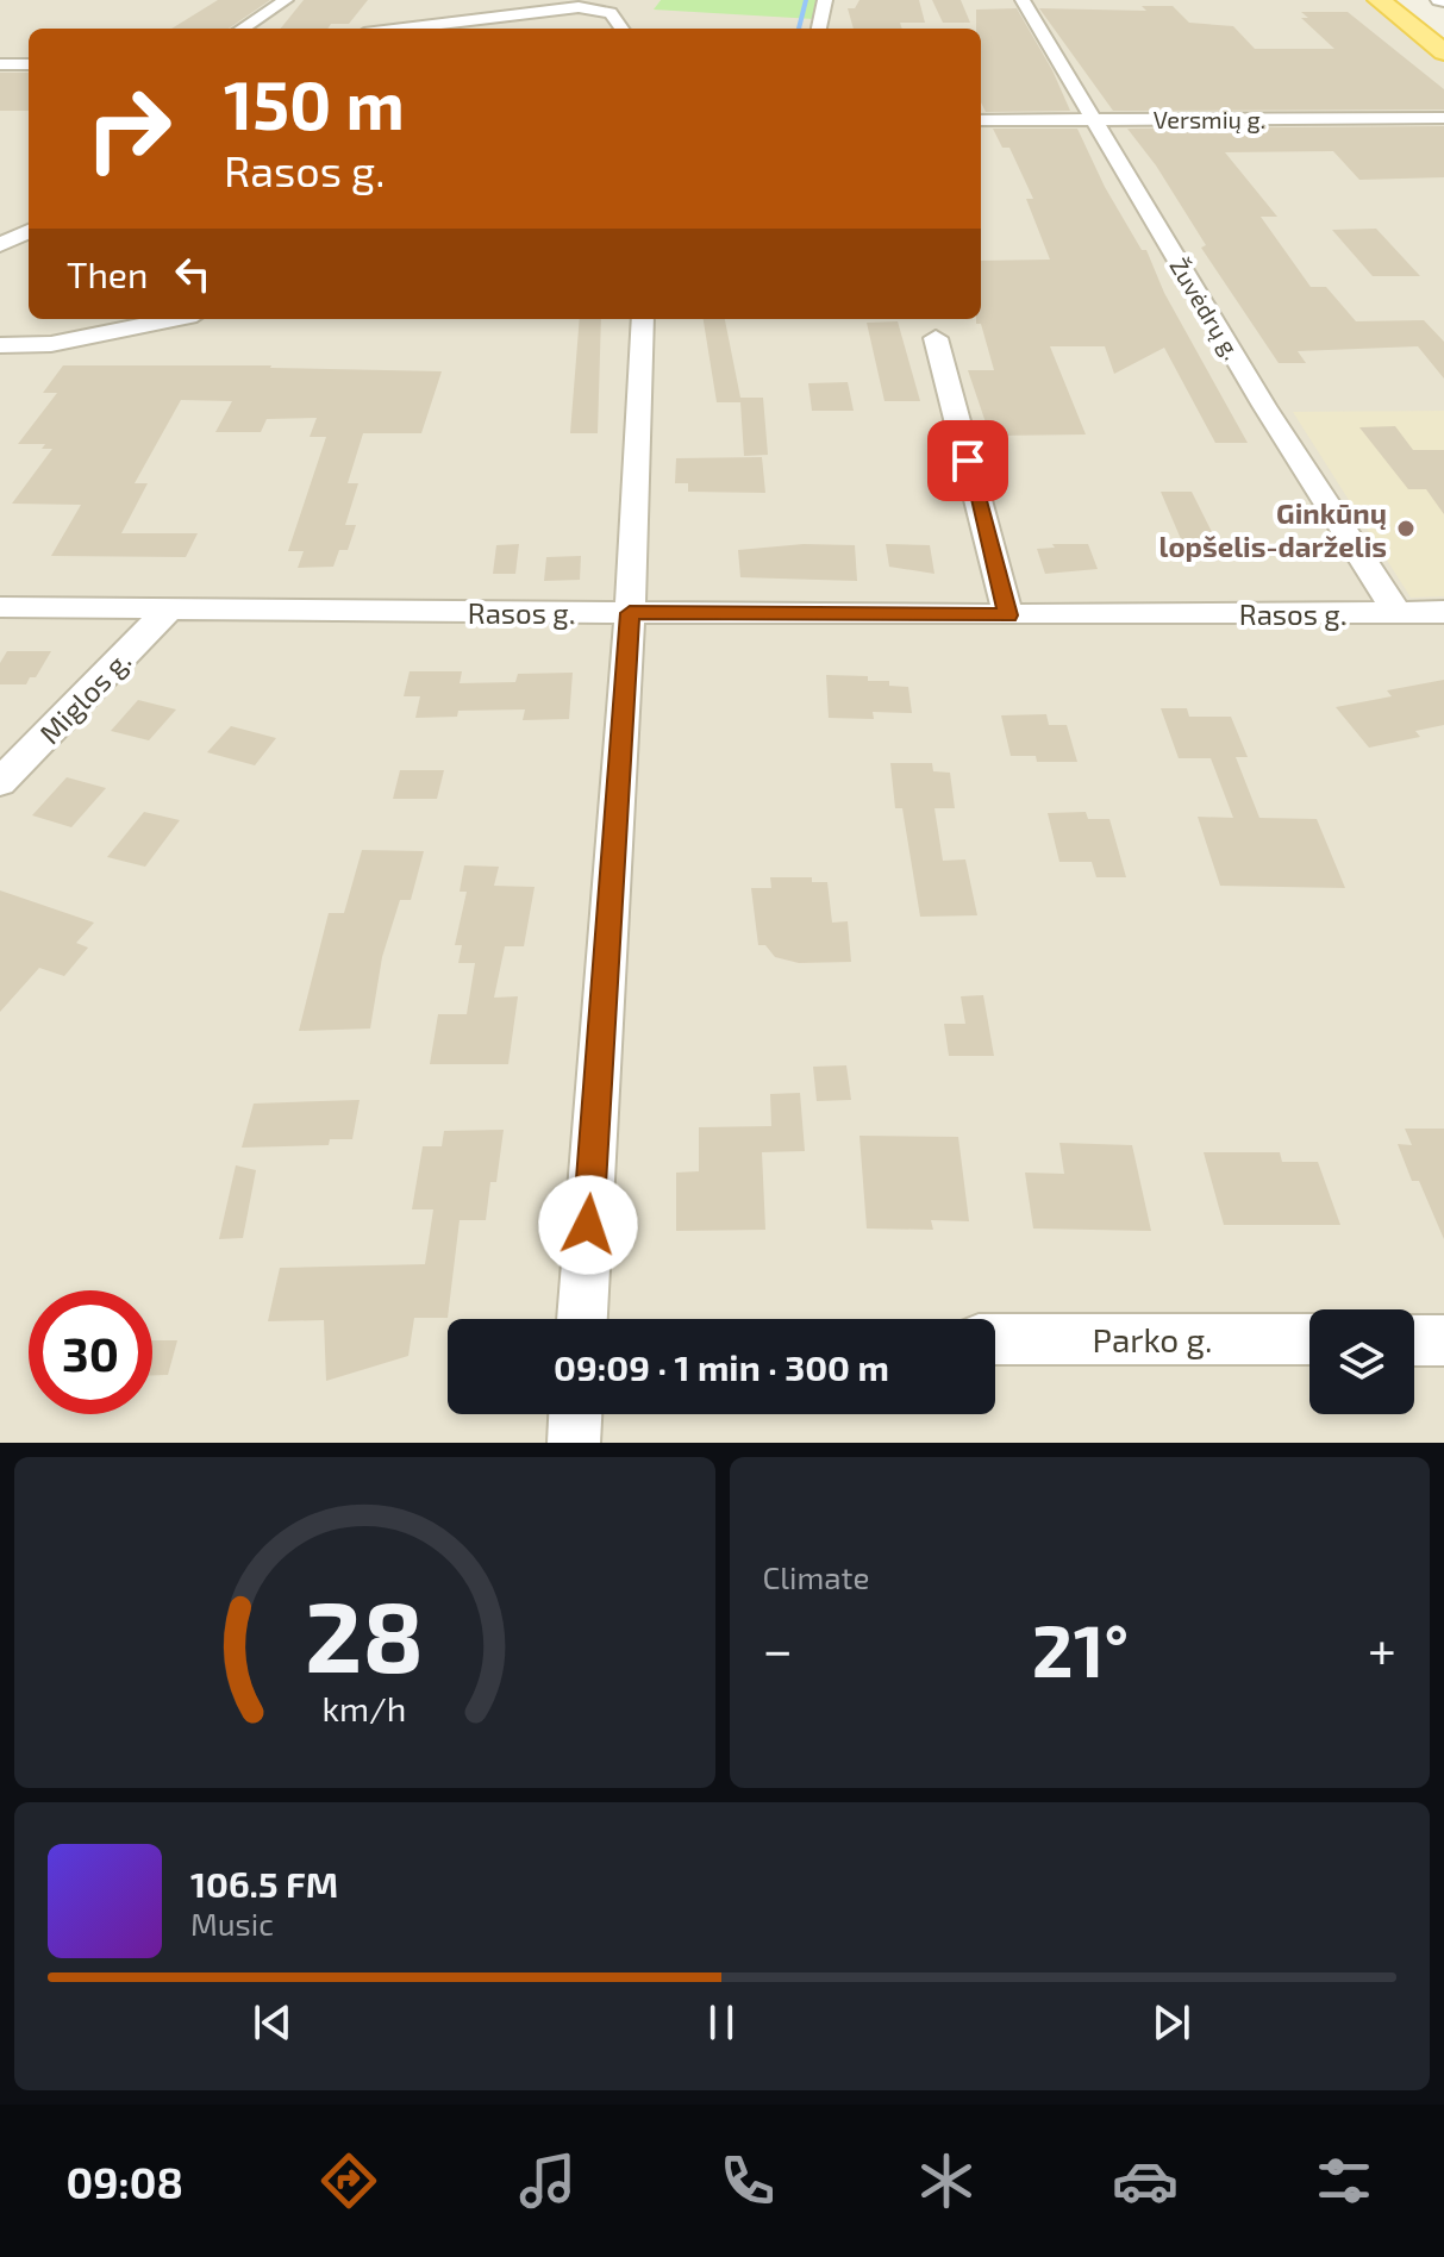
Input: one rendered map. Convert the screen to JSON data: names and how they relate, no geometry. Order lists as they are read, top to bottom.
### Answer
{
  "streets": {
    "street": [
      "Versmių g.",
      "Žuvėdrų g.",
      "Rasos g.",
      "Miglos g.",
      "Parko g."
    ]
  },
  "crossings": [
    ["Versmių g.", "Žuvėdrų g."],
    ["Žuvėdrų g.", "Rasos g."],
    ["Rasos g.", "Miglos g."]
  ],
  "places": ["Ginkūnų lopšelis-darželis"],
  "page": {
    "turn": ["150 m", "Rasos g."],
    "then": "Then",
    "limit": "30",
    "trip": "09:09 · 1 min · 300 m",
    "tile": "Climate",
    "heat": ["−", "21°", "+"],
    "song": ["106.5 FM", "Music"],
    "tabs": "09:08",
    "gauge": ["28", "km/h"]
  }
}
